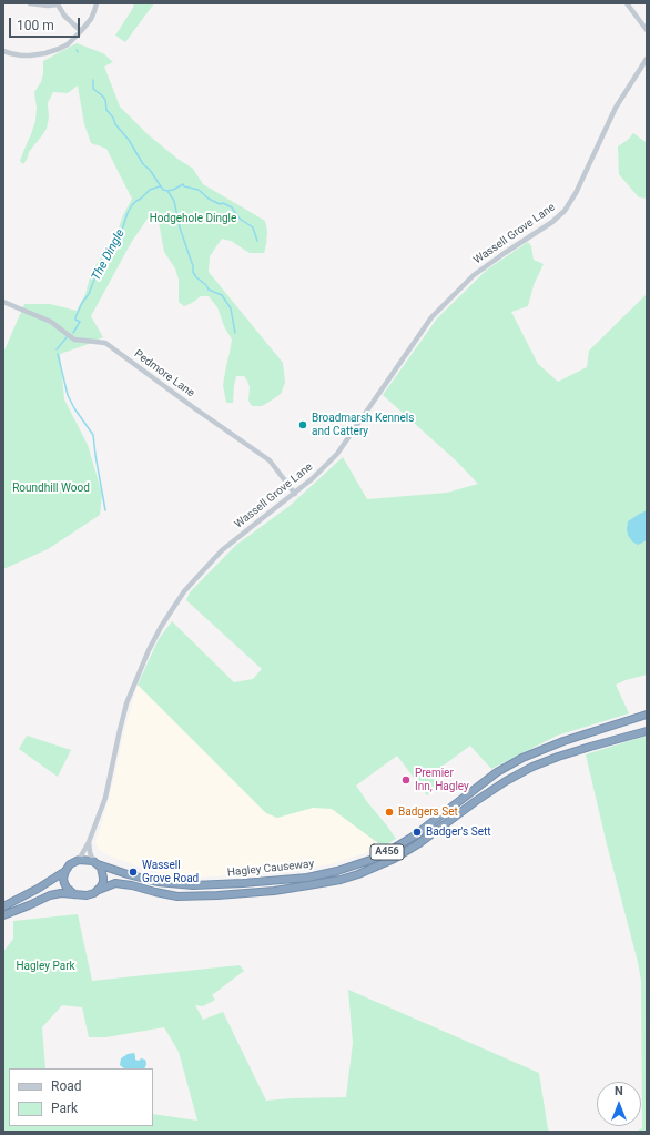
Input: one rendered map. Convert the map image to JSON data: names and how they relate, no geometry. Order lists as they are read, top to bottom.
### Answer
{
  "streets": {
    "highway": ["A456", "Hagley Causeway"],
    "street": ["Wassell Grove Lane", "Pedmore Lane"]
  },
  "crossings": [
    ["Wassell Grove Lane", "Pedmore Lane"],
    ["Wassell Grove Lane", "Hagley Causeway"]
  ],
  "water": ["The Dingle"],
  "parks": ["Hodgehole Dingle", "Roundhill Wood", "Hagley Park"],
  "places": [
    "Broadmarsh Kennels and Cattery",
    "Premier Inn, Hagley",
    "Badgers Set",
    "Badger's Sett",
    "Wassell Grove Road"
  ],
  "legend": ["Road", "Park"],
  "scale_bar": "100 m",
  "north": "top"
}
